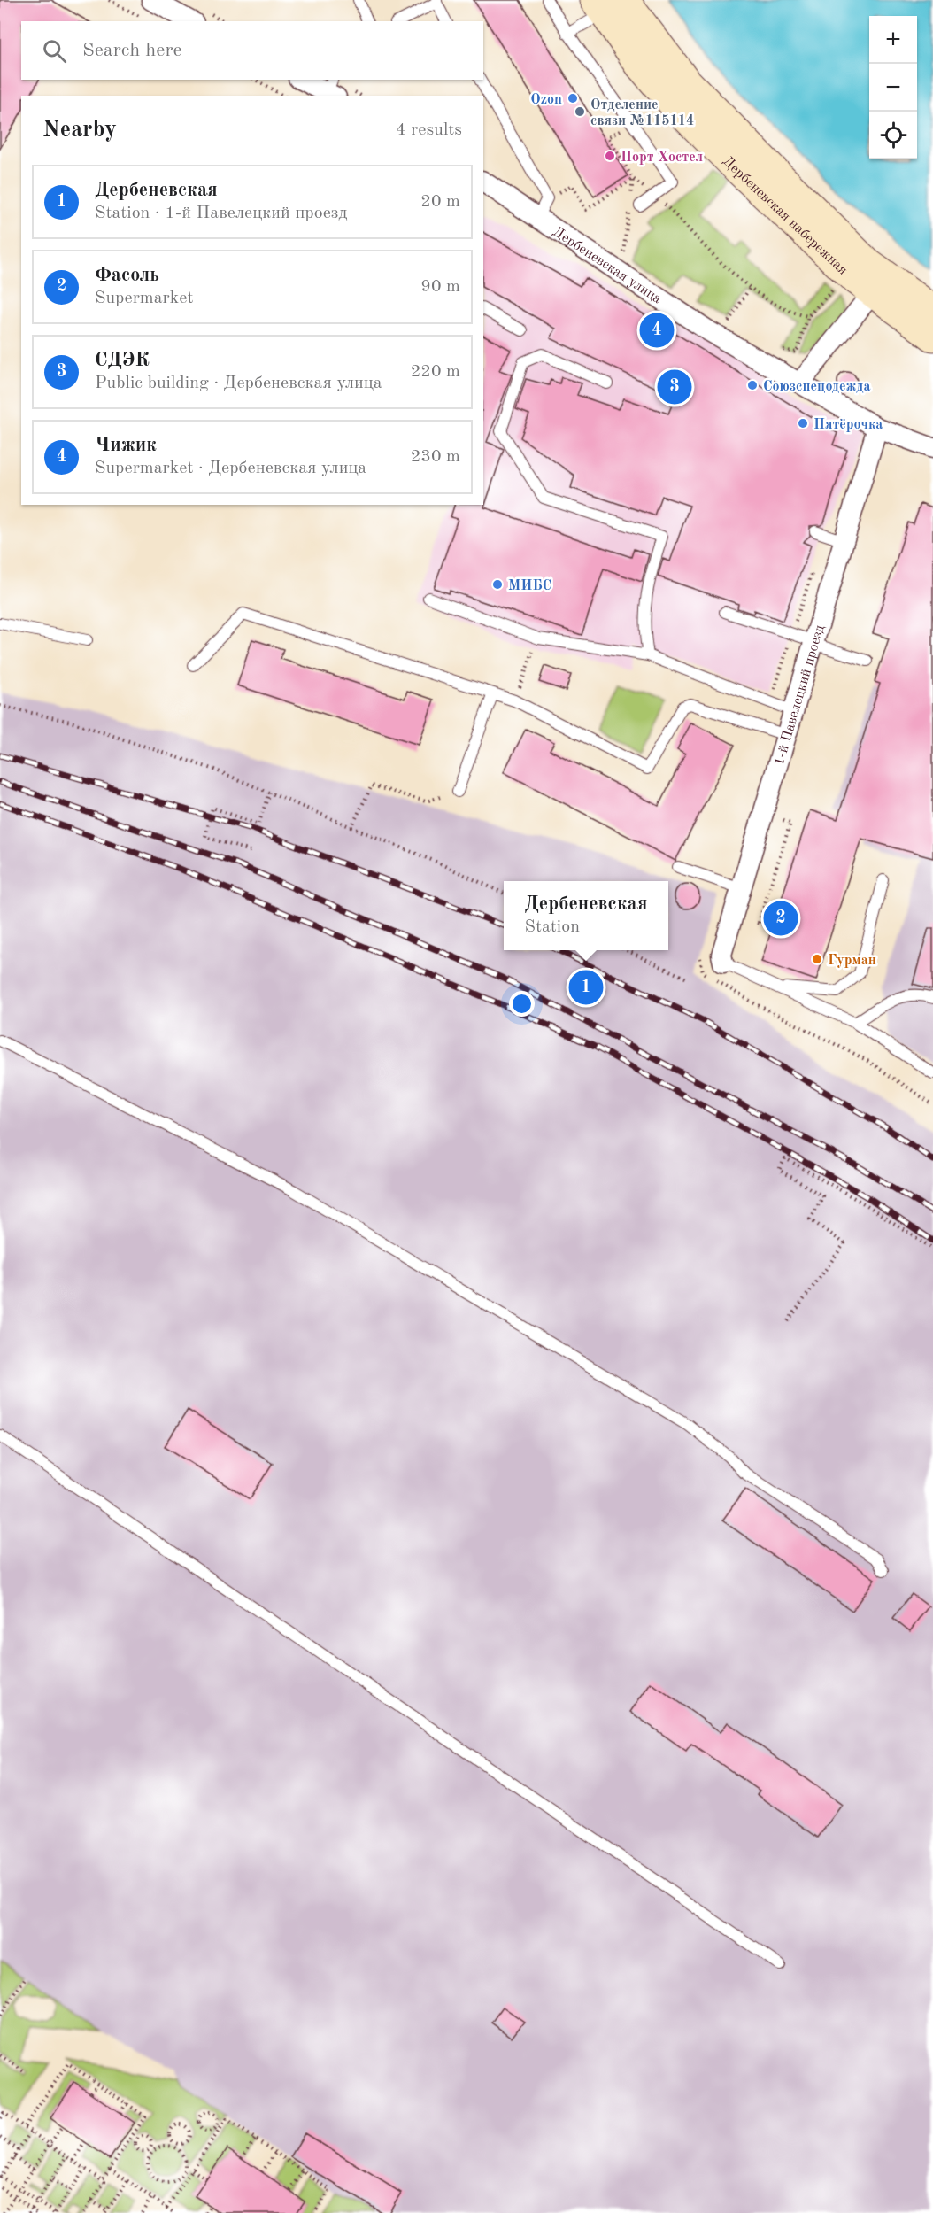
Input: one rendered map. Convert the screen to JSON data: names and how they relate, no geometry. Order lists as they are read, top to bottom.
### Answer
{
  "streets": {
    "main road": ["Дербеневская набережная"],
    "street": ["Дербеневская улица", "1-й Павелецкий проезд"]
  },
  "crossings": [
    ["Дербеневская улица", "1-й Павелецкий проезд"]
  ],
  "places": [
    "Ozon",
    "Отделение связи №115114",
    "Порт Хостел",
    "Союзспецодежда",
    "Пятёрочка",
    "МИБС",
    "Гурман"
  ],
  "page": {
    "map_buttons": ["+", "−"],
    "search": "Search here",
    "heading": ["Nearby", "4 results"],
    "list": [
      {
        "mark": "1",
        "name": "Дербеневская",
        "note": "Station · 1-й Павелецкий проезд",
        "value": "20 m"
      },
      {
        "mark": "2",
        "name": "Фасоль",
        "note": "Supermarket",
        "value": "90 m"
      },
      {
        "mark": "3",
        "name": "СДЭК",
        "note": "Public building · Дербеневская улица",
        "value": "220 m"
      },
      {
        "mark": "4",
        "name": "Чижик",
        "note": "Supermarket · Дербеневская улица",
        "value": "230 m"
      }
    ],
    "pins": [
      "4",
      "3",
      "2",
      "1"
    ],
    "popup": ["Дербеневская", "Station"]
  }
}
